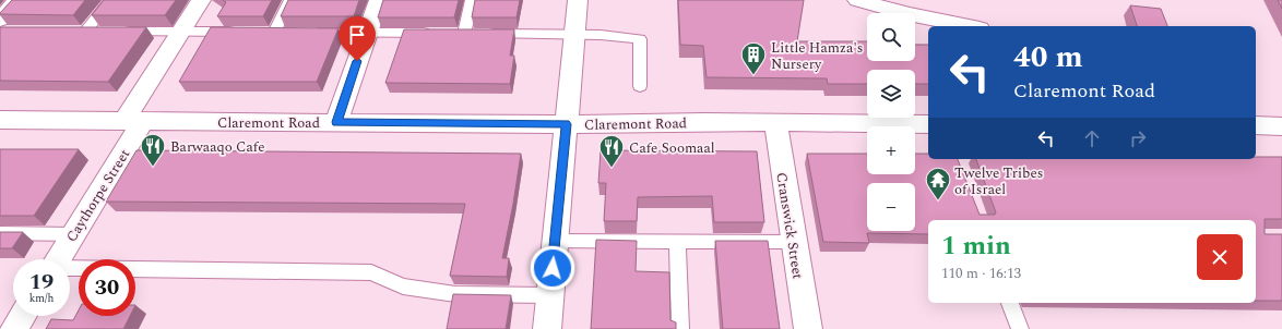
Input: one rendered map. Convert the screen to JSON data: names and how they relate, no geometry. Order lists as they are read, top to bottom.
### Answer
{
  "streets": {
    "street": ["Claremont Road", "Caythorpe Street", "Cranswick Street"]
  },
  "crossings": [
    ["Claremont Road", "Caythorpe Street"],
    ["Claremont Road", "Cranswick Street"]
  ],
  "places": {
    "building": ["Little Hamza's Nursery"],
    "restaurant": ["Barwaaqo Cafe", "Cafe Soomaal"],
    "temple": ["Twelve Tribes of Israel"]
  },
  "page": {
    "map_buttons": ["+", "−"],
    "turn": ["40 m", "Claremont Road"],
    "heading": ["1 min", "110 m · 16:13"],
    "speed": "19 km/h",
    "limit": "30"
  }
}
